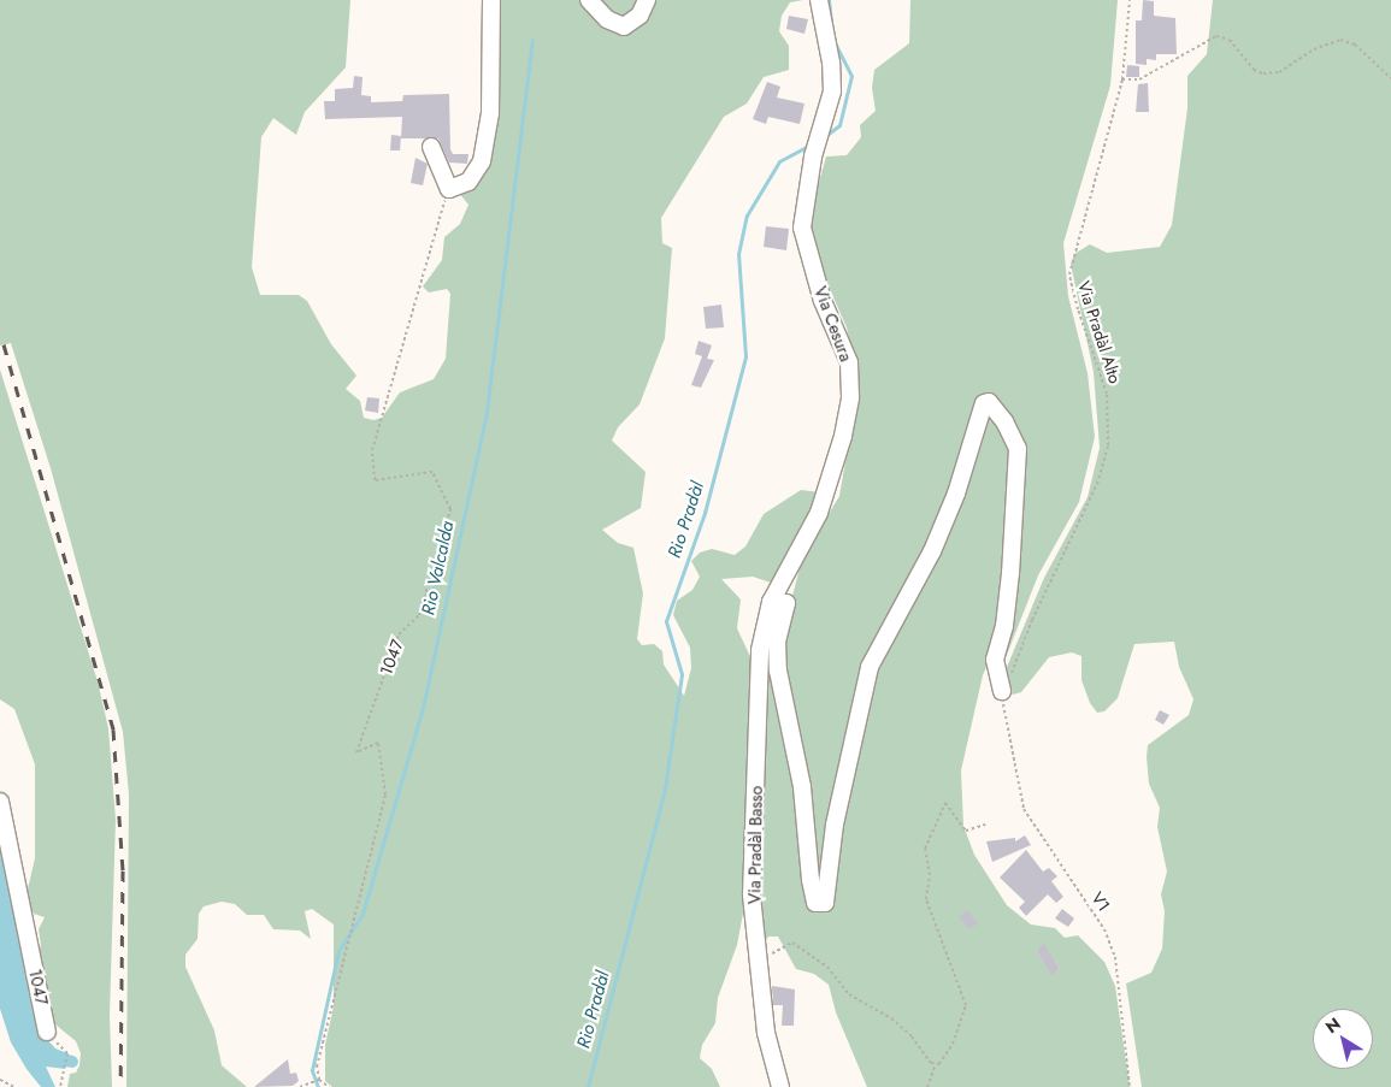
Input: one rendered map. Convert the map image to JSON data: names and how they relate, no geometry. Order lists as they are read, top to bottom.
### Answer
{
  "streets": {
    "street": ["Via Cesura", "1047", "Via Pradàl Basso"],
    "path": ["Via Pradàl Alto", "V1"]
  },
  "crossings": [
    ["Via Cesura", "Via Pradàl Basso"],
    ["Via Pradàl Alto", "V1"]
  ],
  "water": ["Rio Pradàl", "Rio Valcalda"],
  "north": "top left"
}
